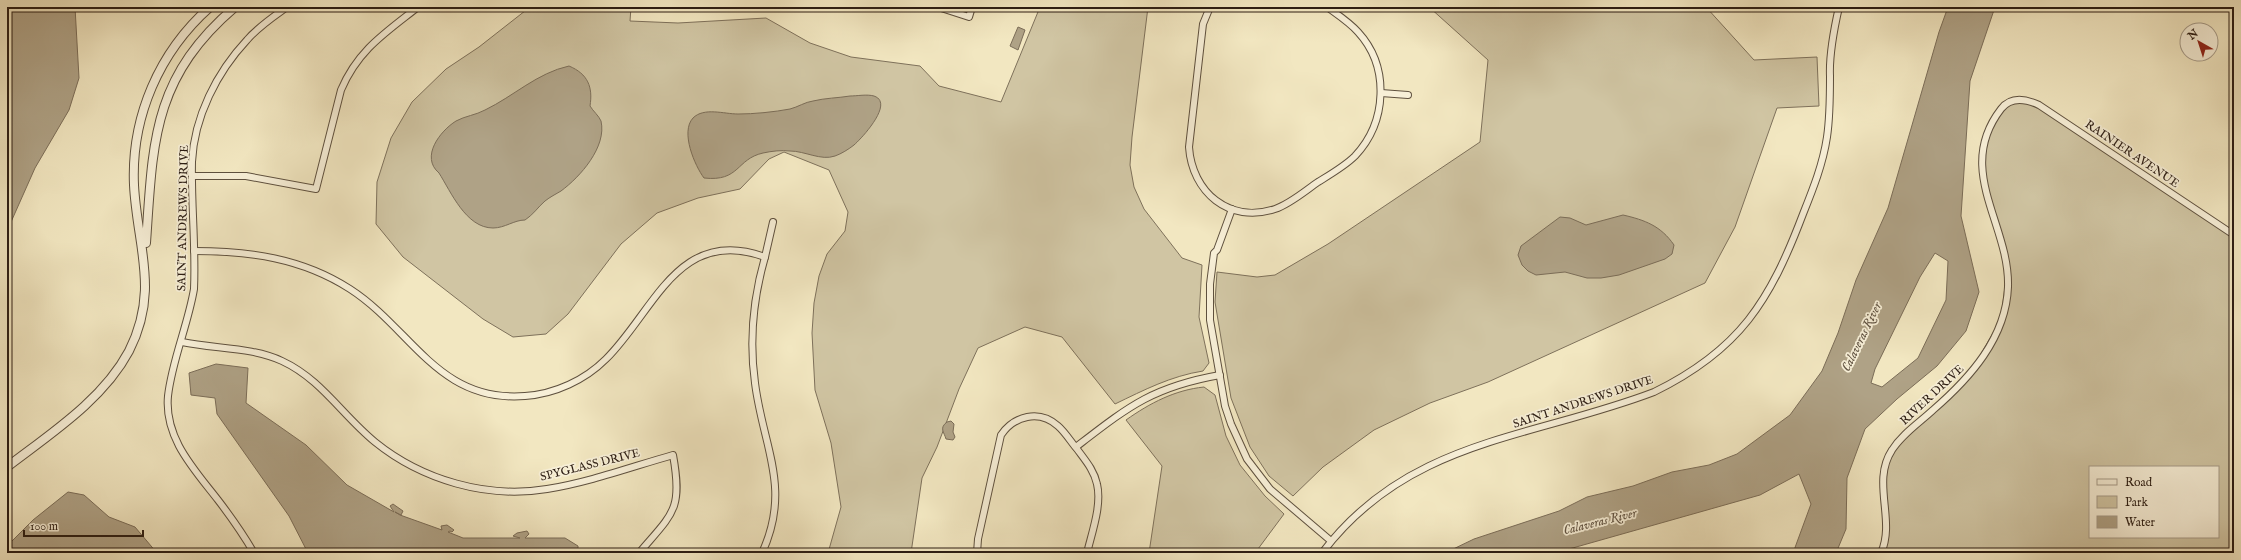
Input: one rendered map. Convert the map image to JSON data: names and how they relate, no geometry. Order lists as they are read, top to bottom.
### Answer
{
  "streets": {
    "street": [
      "RAINIER AVENUE",
      "SAINT ANDREWS DRIVE",
      "RIVER DRIVE",
      "SPYGLASS DRIVE"
    ]
  },
  "crossings": [
    ["RAINIER AVENUE", "RIVER DRIVE"],
    ["SAINT ANDREWS DRIVE", "SPYGLASS DRIVE"]
  ],
  "water": ["Calaveras River"],
  "legend": ["Road", "Park", "Water"],
  "scale_bar": "100 m",
  "north": "top left"
}
